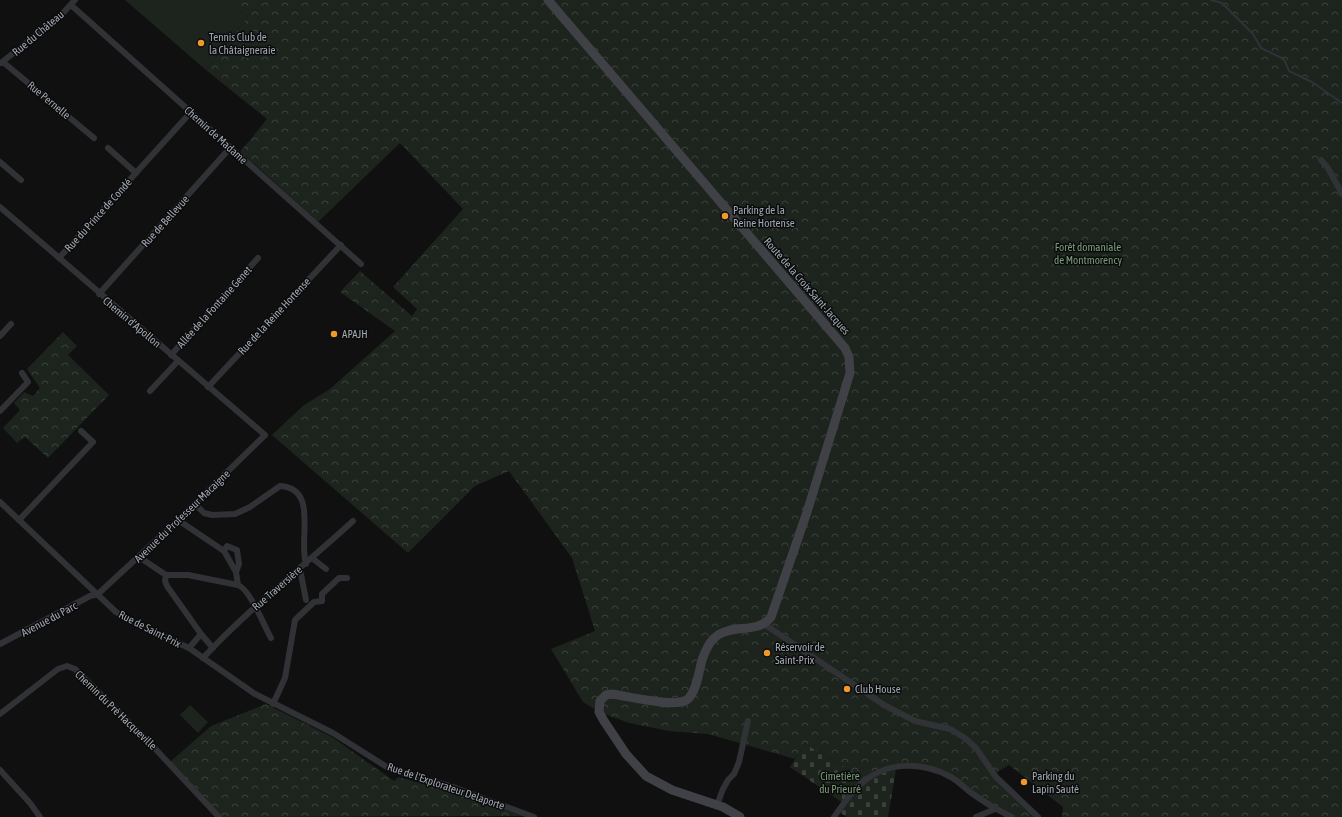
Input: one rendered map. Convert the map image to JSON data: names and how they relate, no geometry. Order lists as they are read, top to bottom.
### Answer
{
  "streets": {
    "street": [
      "Rue du Château",
      "Rue Pernelle",
      "Chemin de Madame",
      "Rue du Prince de Condé",
      "Rue de Bellevue",
      "Route de la Croix Saint-Jacques",
      "Allée de la Fontaine Genet",
      "Rue de la Reine Hortense",
      "Chemin d'Apollon",
      "Avenue du Professeur Macaigne",
      "Rue Traversière",
      "Avenue du Parc",
      "Rue de Saint-Prix",
      "Chemin du Pré Hacqueville",
      "Rue de l'Explorateur Delaporte"
    ]
  },
  "crossings": [
    ["Rue du Château", "Rue Pernelle"],
    ["Rue du Château", "Chemin de Madame"],
    ["Chemin de Madame", "Rue du Prince de Condé"],
    ["Chemin de Madame", "Rue de Bellevue"],
    ["Chemin de Madame", "Rue de la Reine Hortense"],
    ["Rue du Prince de Condé", "Chemin d'Apollon"],
    ["Rue de Bellevue", "Chemin d'Apollon"],
    ["Allée de la Fontaine Genet", "Chemin d'Apollon"],
    ["Rue de la Reine Hortense", "Chemin d'Apollon"],
    ["Chemin d'Apollon", "Avenue du Professeur Macaigne"],
    ["Avenue du Professeur Macaigne", "Avenue du Parc"],
    ["Avenue du Professeur Macaigne", "Rue de Saint-Prix"],
    ["Rue Traversière", "Rue de Saint-Prix"],
    ["Avenue du Parc", "Rue de Saint-Prix"],
    ["Rue de Saint-Prix", "Rue de l'Explorateur Delaporte"]
  ],
  "parks": ["Forêt domaniale de Montmorency", "Cimetière du Prieuré"],
  "places": [
    "Tennis Club de la Châtaigneraie",
    "Parking de la Reine Hortense",
    "APAJH",
    "Réservoir de Saint-Prix",
    "Club House",
    "Parking du Lapin Sauté"
  ]
}
